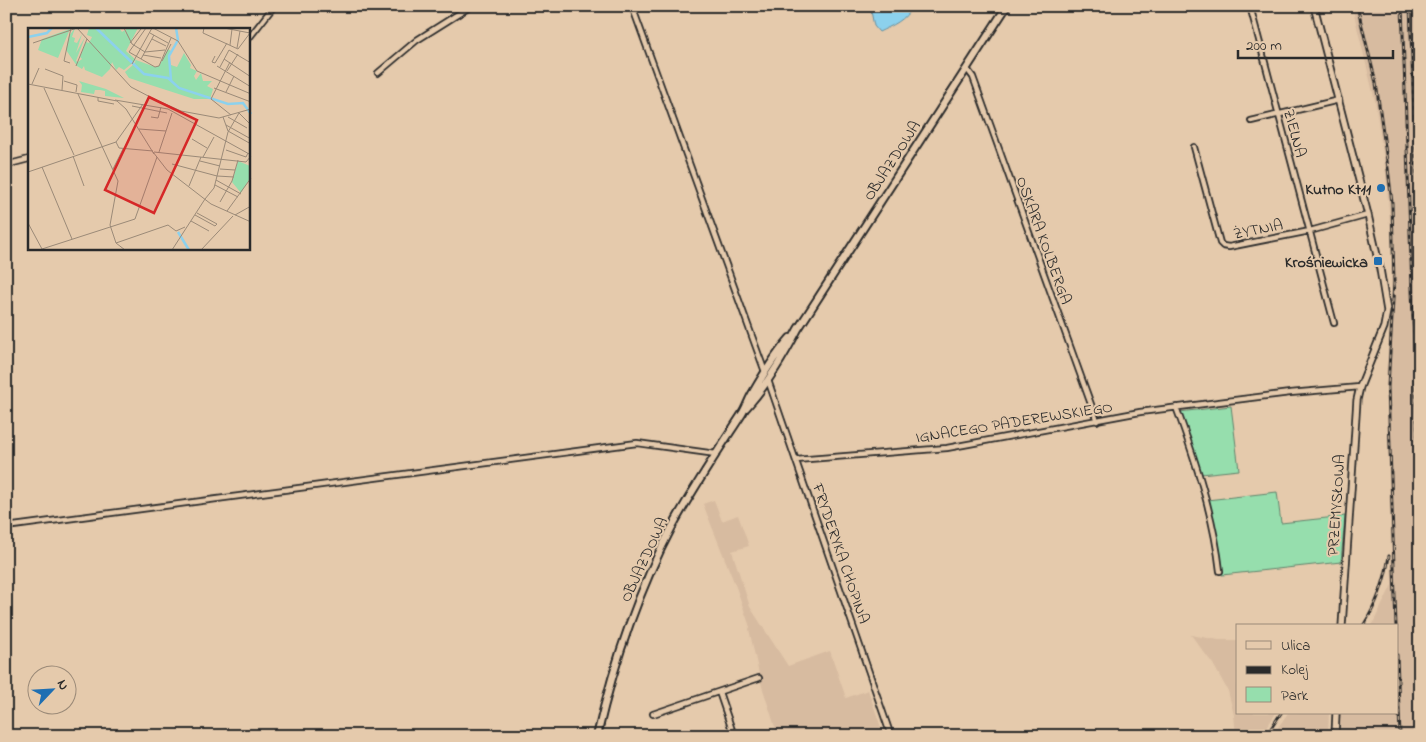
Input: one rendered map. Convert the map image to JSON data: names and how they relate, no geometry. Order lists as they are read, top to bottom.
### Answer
{
  "streets": {
    "main road": ["OBJAZDOWA"],
    "street": [
      "ZIELNA",
      "ŻYTNIA",
      "OSKARA KOLBERGA",
      "IGNACEGO PADEREWSKIEGO",
      "PRZEMYSŁOWA",
      "FRYDERYKA CHOPINA"
    ]
  },
  "crossings": [
    ["ZIELNA", "ŻYTNIA"],
    ["OBJAZDOWA", "OSKARA KOLBERGA"],
    ["OBJAZDOWA", "FRYDERYKA CHOPINA"],
    ["OSKARA KOLBERGA", "IGNACEGO PADEREWSKIEGO"],
    ["IGNACEGO PADEREWSKIEGO", "PRZEMYSŁOWA"],
    ["IGNACEGO PADEREWSKIEGO", "FRYDERYKA CHOPINA"]
  ],
  "places": {
    "other": ["Kutno Kt11"],
    "transit": ["Krośniewicka"]
  },
  "legend": ["Ulica", "Kolej", "Park"],
  "scale_bar": "200 m",
  "north": "top right"
}
